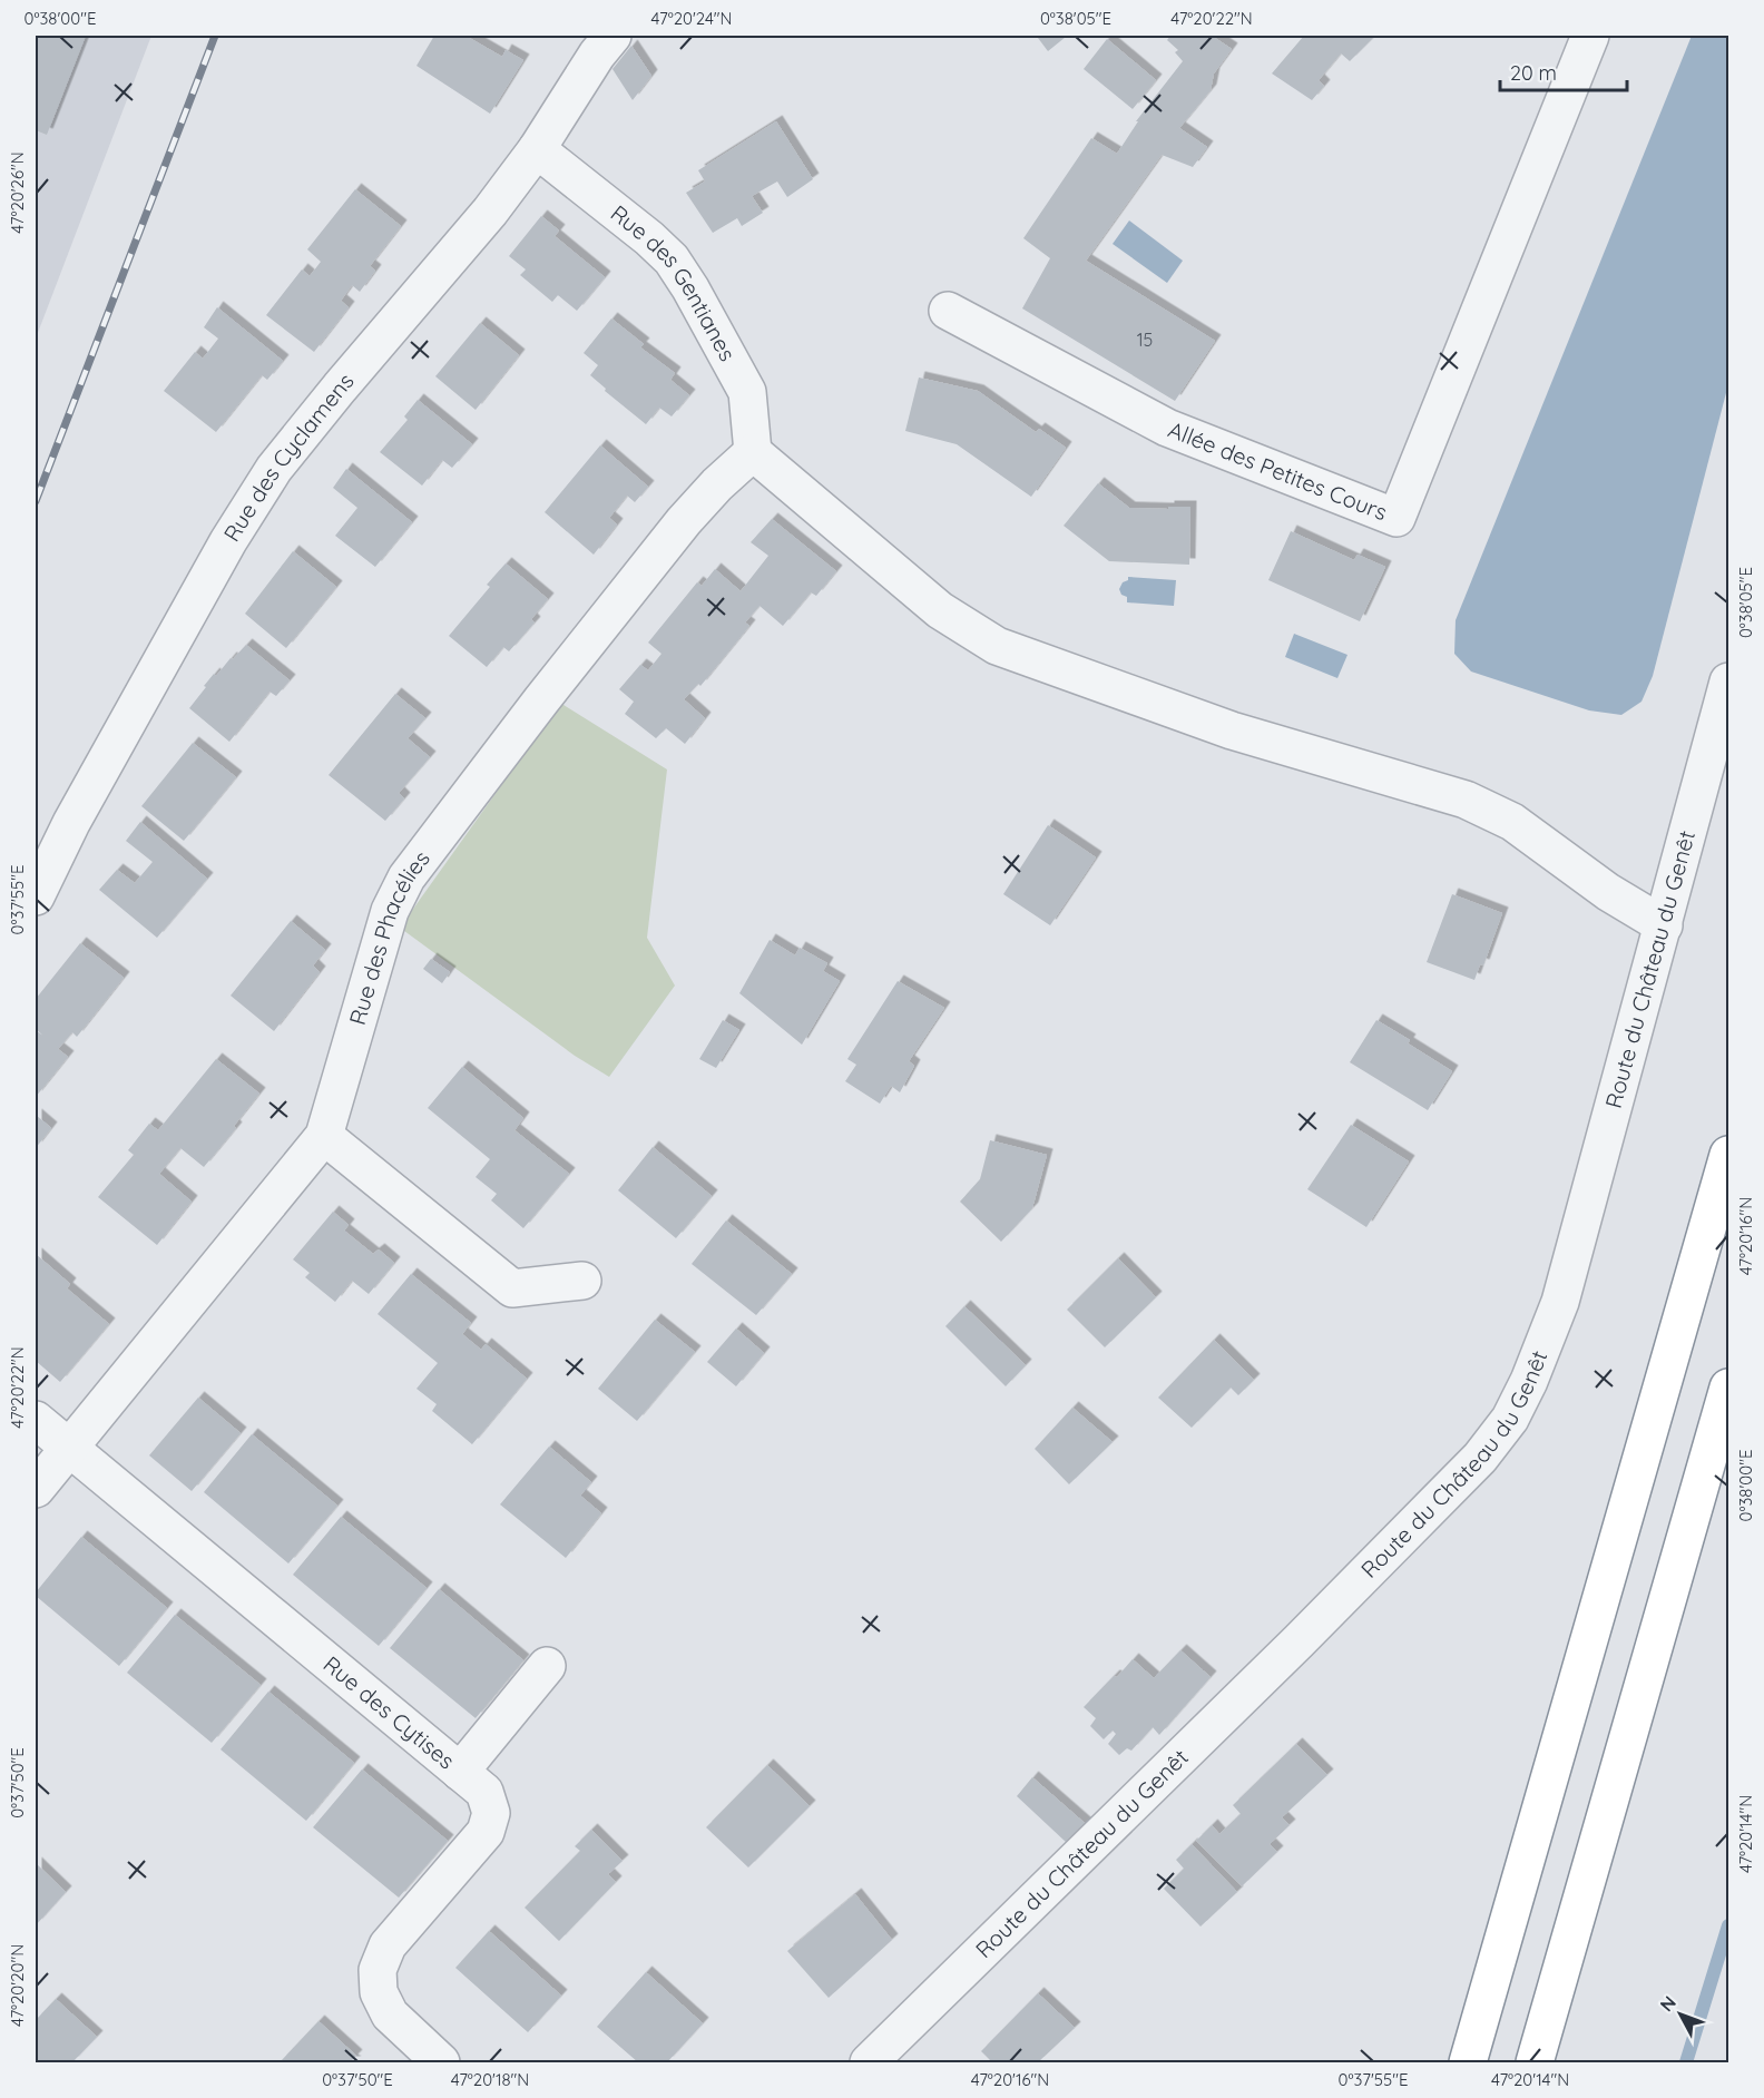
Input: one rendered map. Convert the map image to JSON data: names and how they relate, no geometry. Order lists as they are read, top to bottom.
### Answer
{
  "streets": {
    "street": [
      "Rue des Gentianes",
      "Rue des Cyclamens",
      "Allée des Petites Cours",
      "Rue des Phacélies",
      "Route du Château du Genêt",
      "Rue des Cytises"
    ]
  },
  "crossings": [
    ["Rue des Gentianes", "Rue des Cyclamens"],
    ["Rue des Gentianes", "Rue des Phacélies"],
    ["Rue des Phacélies", "Rue des Cytises"]
  ],
  "house_numbers": ["15"],
  "scale_bar": "20 m",
  "north": "top left",
  "coordinates": [
    "0°38'00\"E",
    "47°20'24\"N",
    "0°38'05\"E",
    "47°20'22\"N",
    "47°20'26\"N",
    "0°37'55\"E",
    "47°20'16\"N",
    "0°37'50\"E",
    "47°20'14\"N",
    "47°20'20\"N",
    "47°20'18\"N"
  ]
}
